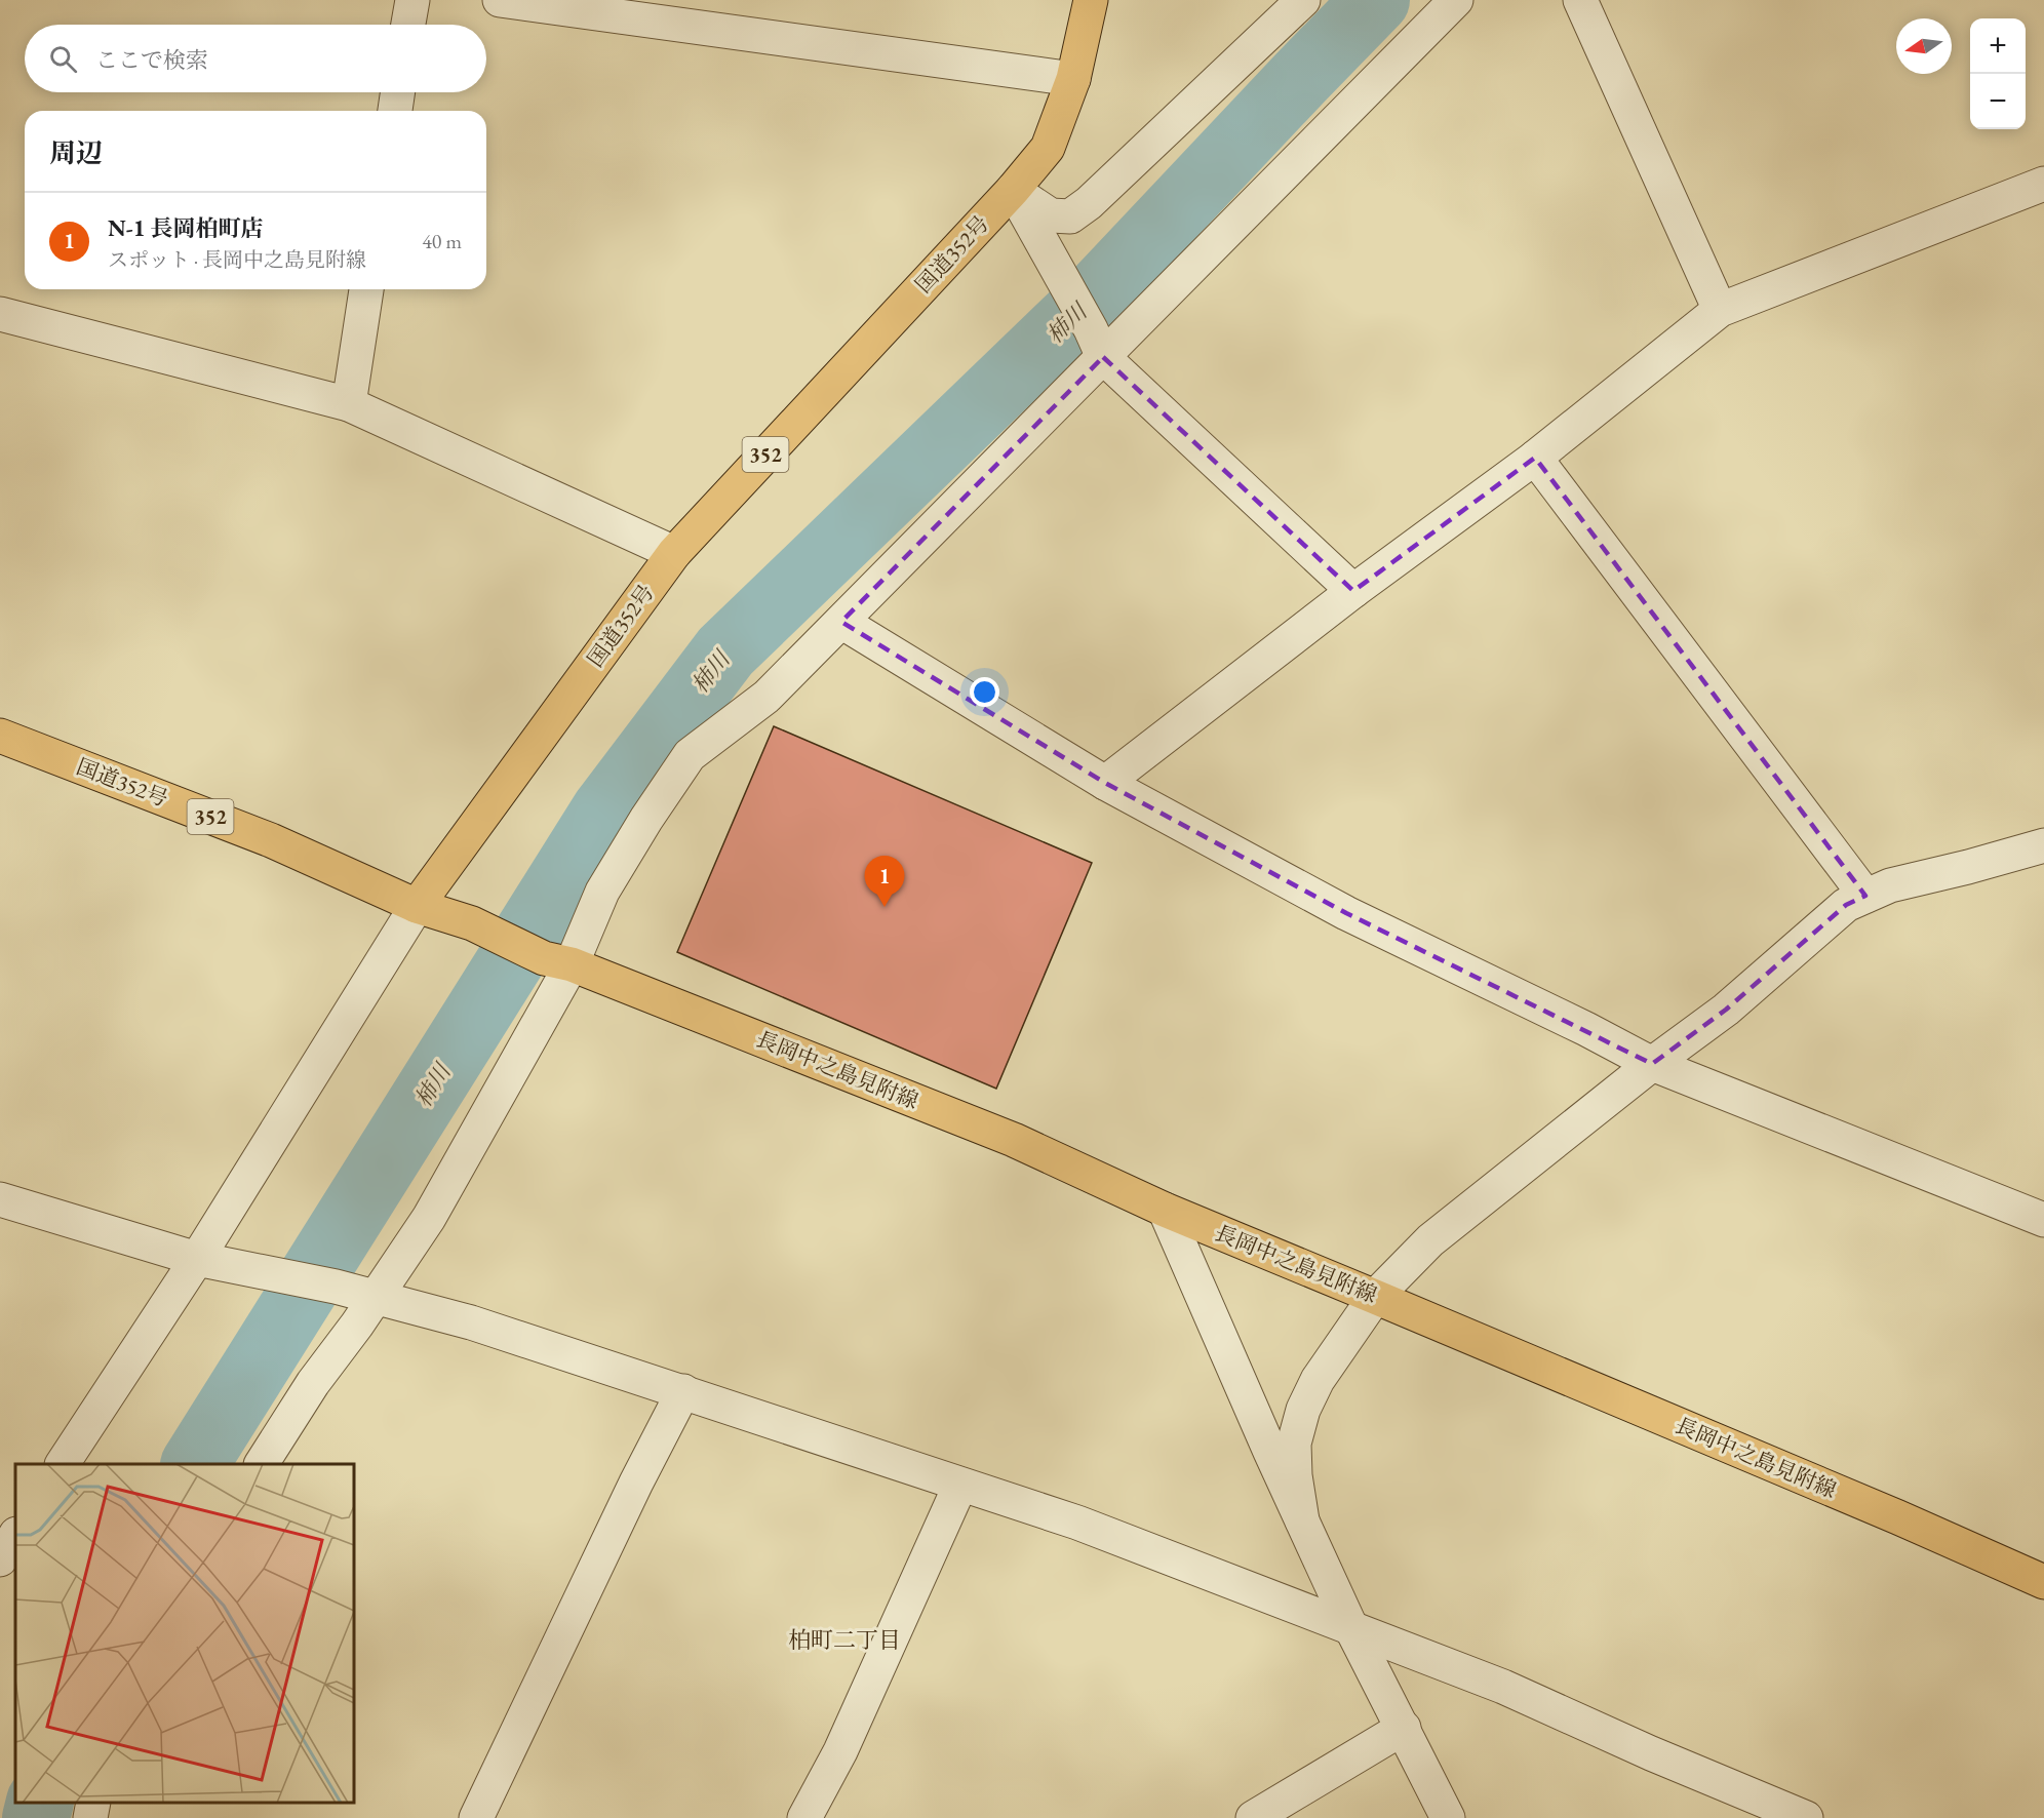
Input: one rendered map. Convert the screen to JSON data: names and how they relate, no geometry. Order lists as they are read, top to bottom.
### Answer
{
  "streets": {
    "main road": ["国道352号", "352", "長岡中之島見附線"]
  },
  "crossings": [
    ["国道352号", "長岡中之島見附線"]
  ],
  "districts": ["柏町二丁目"],
  "water": ["柿川"],
  "north": "left",
  "page": {
    "map_buttons": ["+", "−"],
    "search": "ここで検索",
    "heading": "周辺",
    "list": [
      {
        "mark": "1",
        "name": "N-1 長岡柏町店",
        "note": "スポット · 長岡中之島見附線",
        "value": "40 m"
      }
    ],
    "pins": "1"
  }
}
